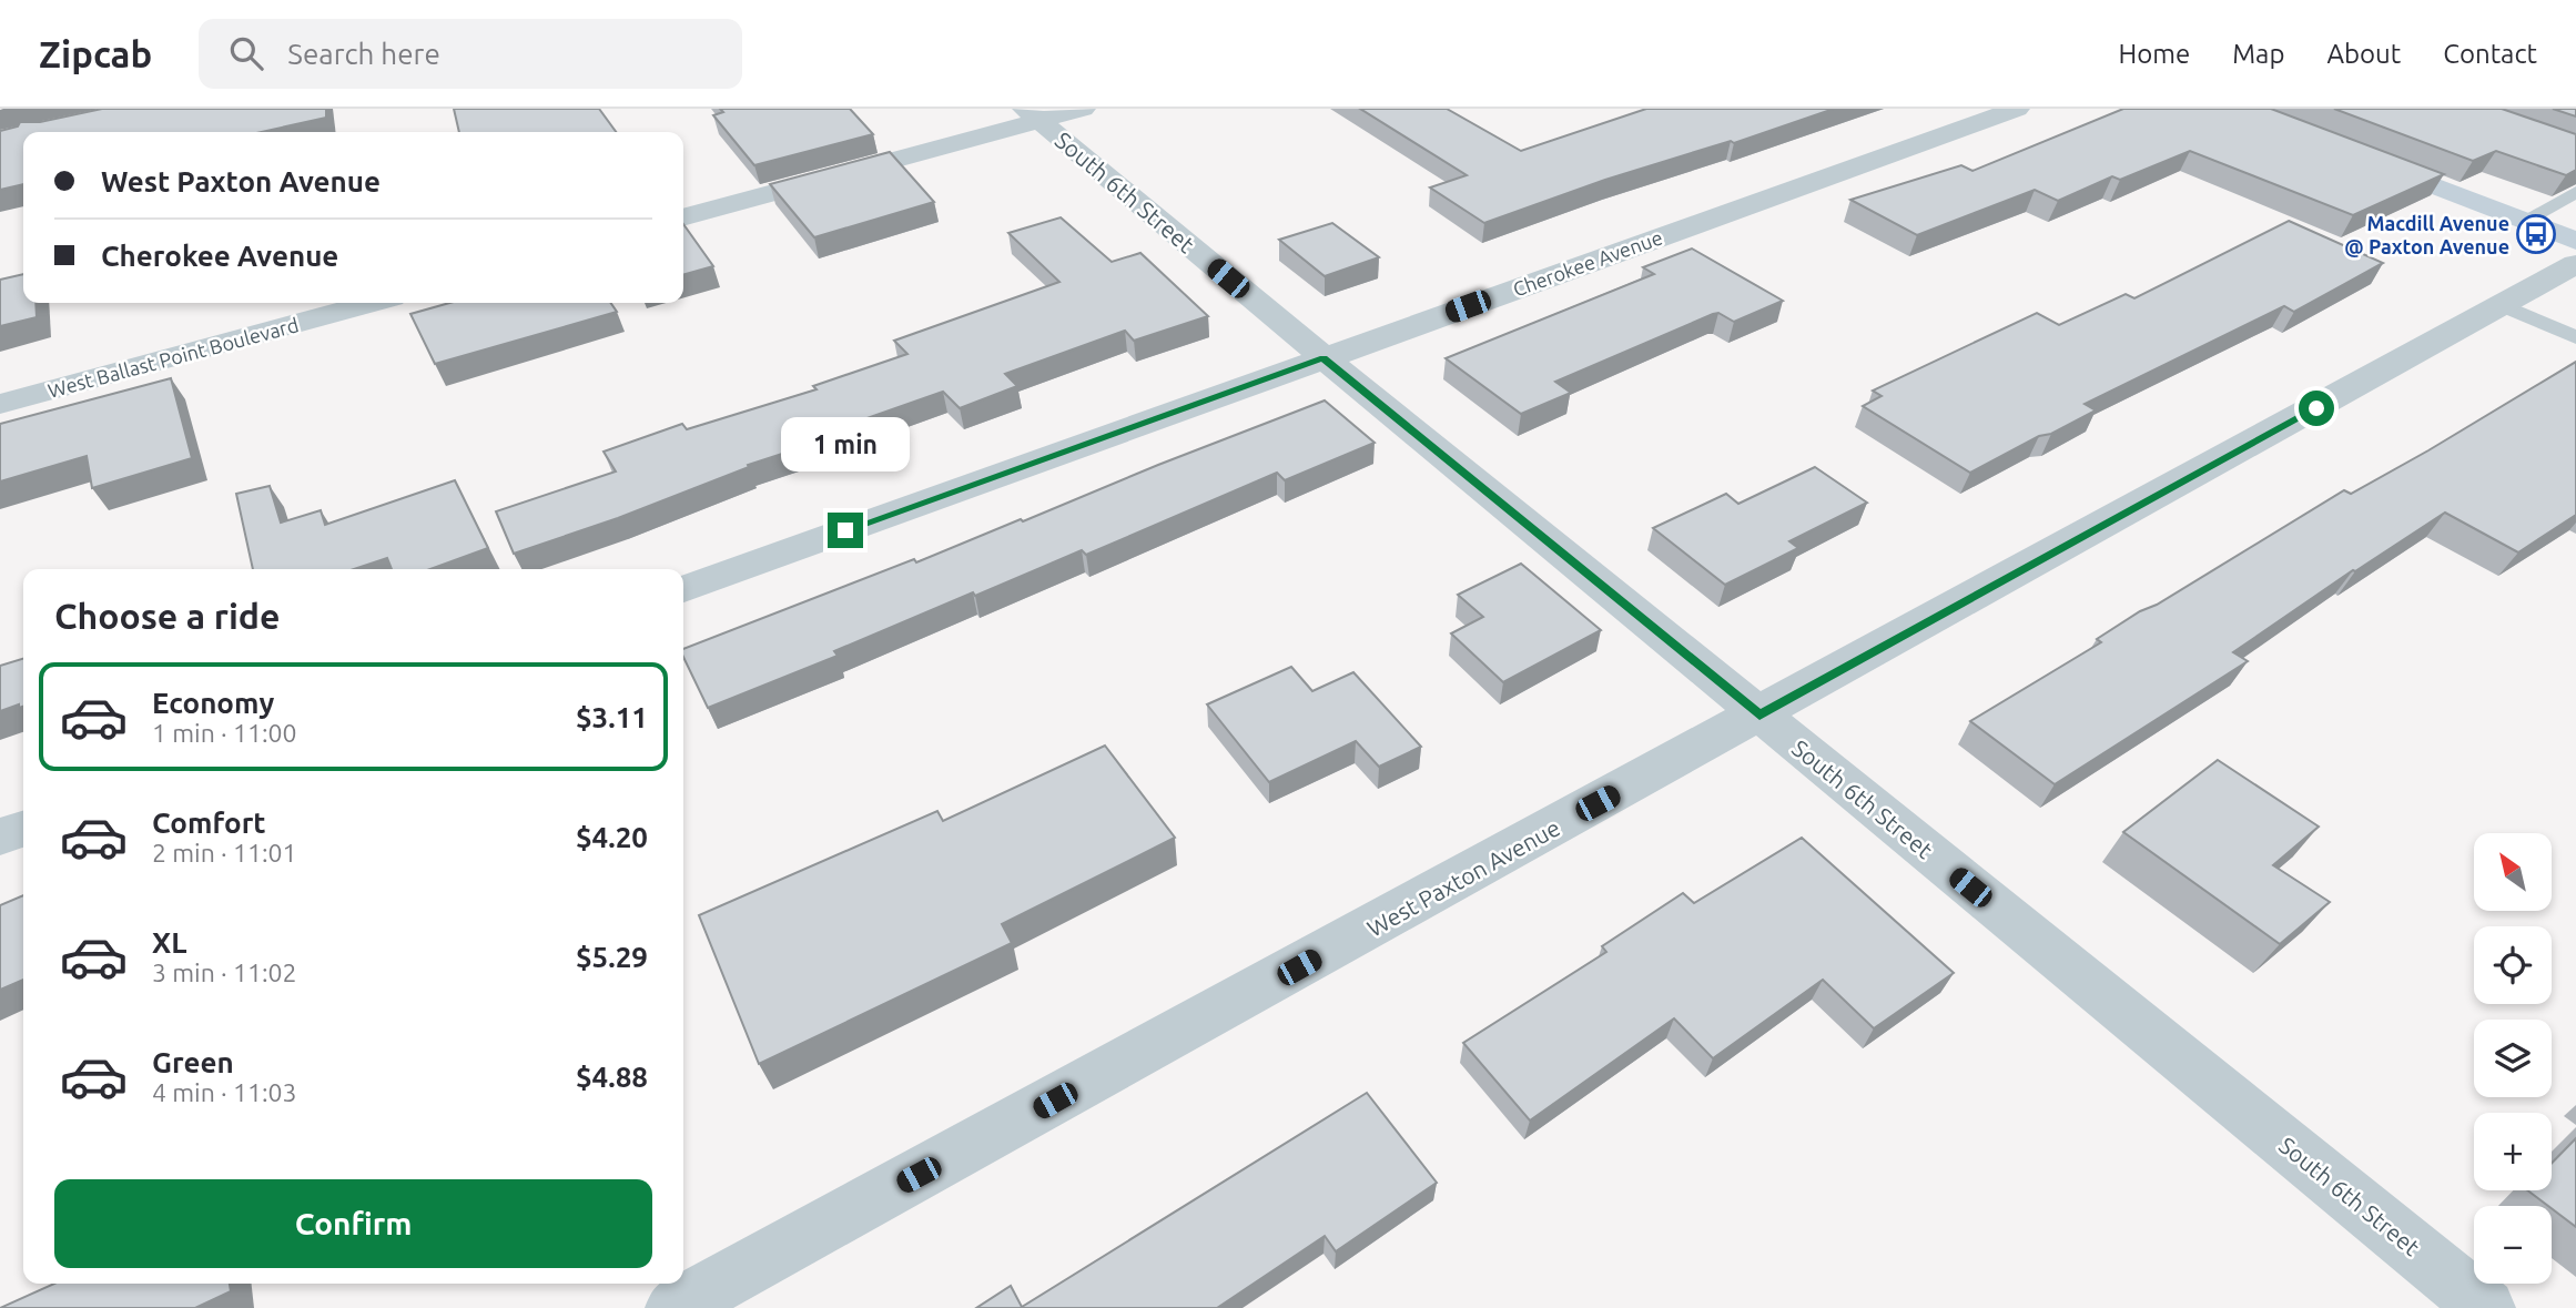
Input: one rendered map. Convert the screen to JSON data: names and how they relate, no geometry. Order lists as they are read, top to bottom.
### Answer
{
  "streets": {
    "street": [
      "South 6th Street",
      "Cherokee Avenue",
      "West Ballast Point Boulevard",
      "West Paxton Avenue"
    ]
  },
  "crossings": [
    ["South 6th Street", "Cherokee Avenue"],
    ["South 6th Street", "West Paxton Avenue"]
  ],
  "places": {
    "bus stop": ["Macdill Avenue @ Paxton Avenue"]
  },
  "north": "top left",
  "page": {
    "header": "Zipcab",
    "search": "Search here",
    "nav": [
      "Home",
      "Map",
      "About",
      "Contact"
    ],
    "banner": ["West Paxton Avenue", "Cherokee Avenue"],
    "bubble": "1 min",
    "heading": "Choose a ride",
    "list": [
      {
        "name": "Economy",
        "note": "1 min · 11:00",
        "value": "$3.11"
      },
      {
        "name": "Comfort",
        "note": "2 min · 11:01",
        "value": "$4.20"
      },
      {
        "name": "XL",
        "note": "3 min · 11:02",
        "value": "$5.29"
      },
      {
        "name": "Green",
        "note": "4 min · 11:03",
        "value": "$4.88"
      }
    ],
    "map_buttons": ["+", "−"],
    "buttons": "Confirm"
  }
}
